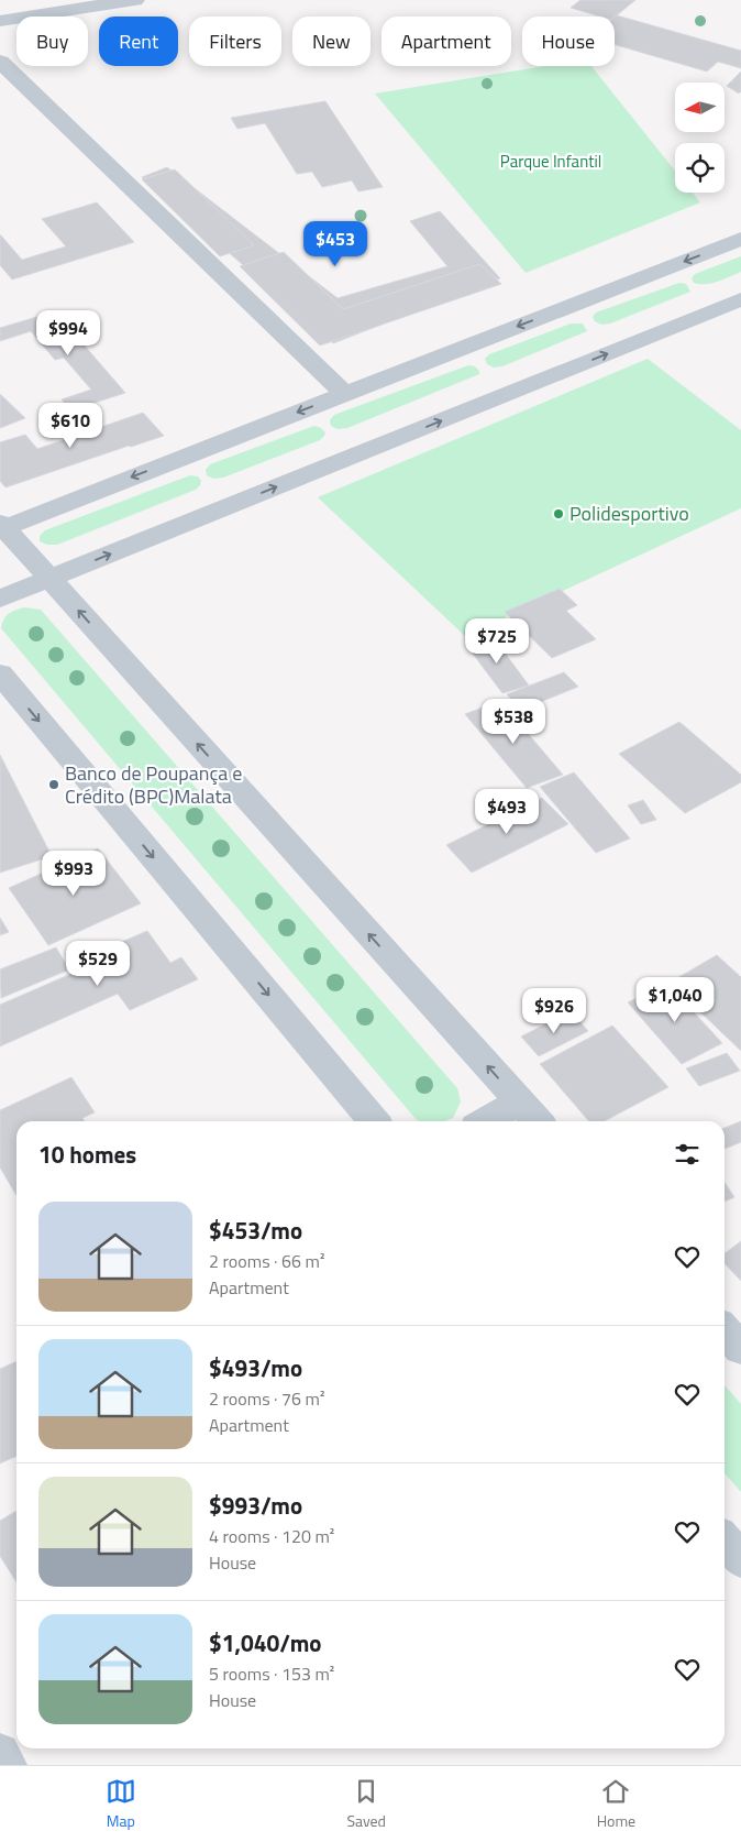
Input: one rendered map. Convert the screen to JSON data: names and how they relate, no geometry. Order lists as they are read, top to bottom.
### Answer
{
  "parks": ["Parque Infantil"],
  "places": ["Polidesportivo", "Banco de Poupança e Crédito (BPC)Malata"],
  "north": "left",
  "page": {
    "chip": [
      "Buy",
      "Rent",
      "Filters",
      "New",
      "Apartment",
      "House"
    ],
    "price": [
      "$453",
      "$994",
      "$610",
      "$725",
      "$538",
      "$493",
      "$993",
      "$529",
      "$1,040",
      "$926"
    ],
    "heading": "10 homes",
    "list": [
      {
        "name": "$453/mo",
        "note": "2 rooms · 66 m² · Apartment"
      },
      {
        "name": "$493/mo",
        "note": "2 rooms · 76 m² · Apartment"
      },
      {
        "name": "$993/mo",
        "note": "4 rooms · 120 m² · House"
      },
      {
        "name": "$1,040/mo",
        "note": "5 rooms · 153 m² · House"
      }
    ],
    "tabs": ["Map", "Saved", "Home"]
  }
}
